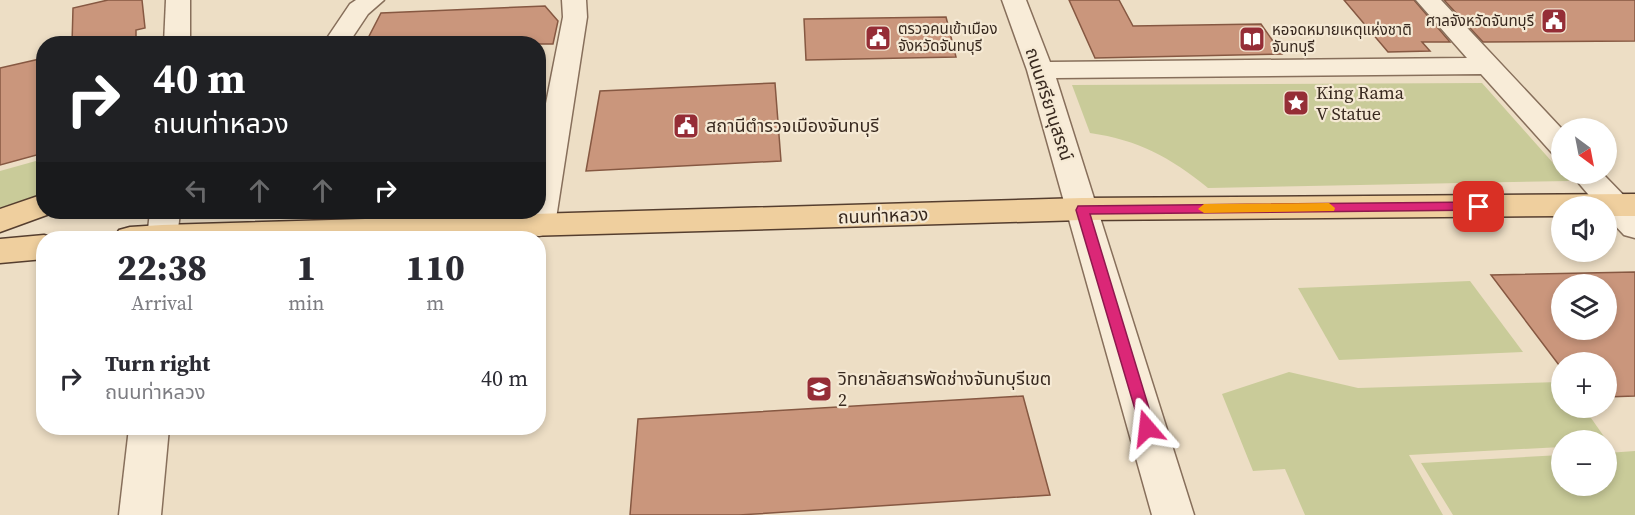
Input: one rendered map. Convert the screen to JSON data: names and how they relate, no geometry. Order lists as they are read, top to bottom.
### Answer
{
  "streets": {
    "main road": ["ถนนท่าหลวง"],
    "street": ["ถนนศรียานุสรณ์"]
  },
  "crossings": [
    ["ถนนศรียานุสรณ์", "ถนนท่าหลวง"]
  ],
  "places": {
    "public building": ["ศาลจังหวัดจันทบุรี", "ตรวจคนเข้าเมือง จังหวัดจันทบุรี", "สถานีตำรวจเมืองจันทบุรี"],
    "library": ["หอจดหมายเหตุแห่งชาติ จันทบุรี"],
    "place": ["King Rama V Statue"],
    "school or university": ["วิทยาลัยสารพัดช่างจันทบุรีเขต 2"]
  },
  "north": "bottom right",
  "page": {
    "turn": ["40 m", "ถนนท่าหลวง"],
    "map_buttons": ["+", "−"],
    "eta": [
      "22:38",
      "Arrival",
      "1",
      "min",
      "110",
      "m"
    ],
    "list": [
      {
        "name": "Turn right",
        "note": "ถนนท่าหลวง",
        "value": "40 m"
      }
    ]
  }
}
